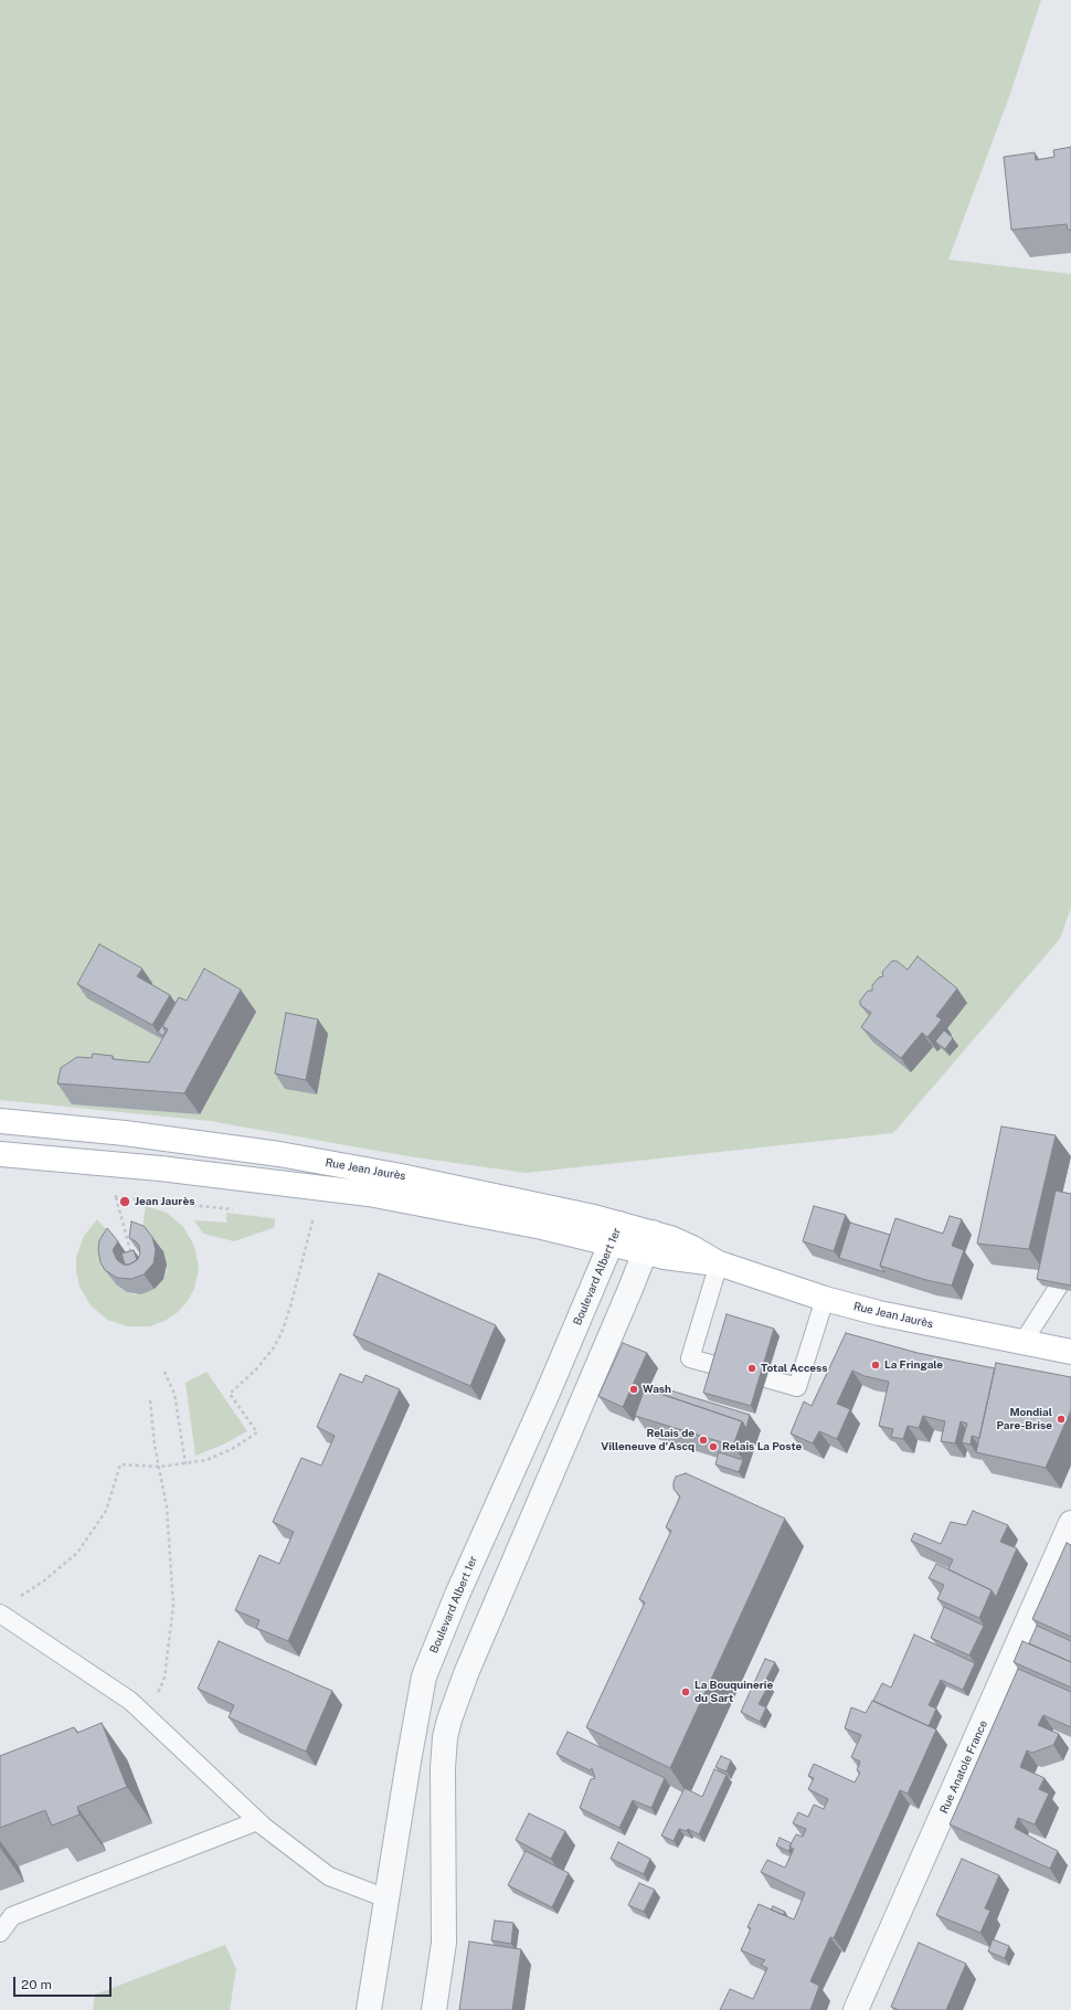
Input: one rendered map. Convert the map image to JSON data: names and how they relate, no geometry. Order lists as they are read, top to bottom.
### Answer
{
  "streets": {
    "main road": ["Rue Jean Jaurès"],
    "street": ["Boulevard Albert 1er", "Rue Anatole France"]
  },
  "crossings": [
    ["Rue Jean Jaurès", "Boulevard Albert 1er"]
  ],
  "places": [
    "Jean Jaurès",
    "La Fringale",
    "Total Access",
    "Wash",
    "Mondial Pare-Brise",
    "Relais de Villeneuve d'Ascq",
    "Relais La Poste",
    "La Bouquinerie du Sart"
  ],
  "scale_bar": "20 m"
}
